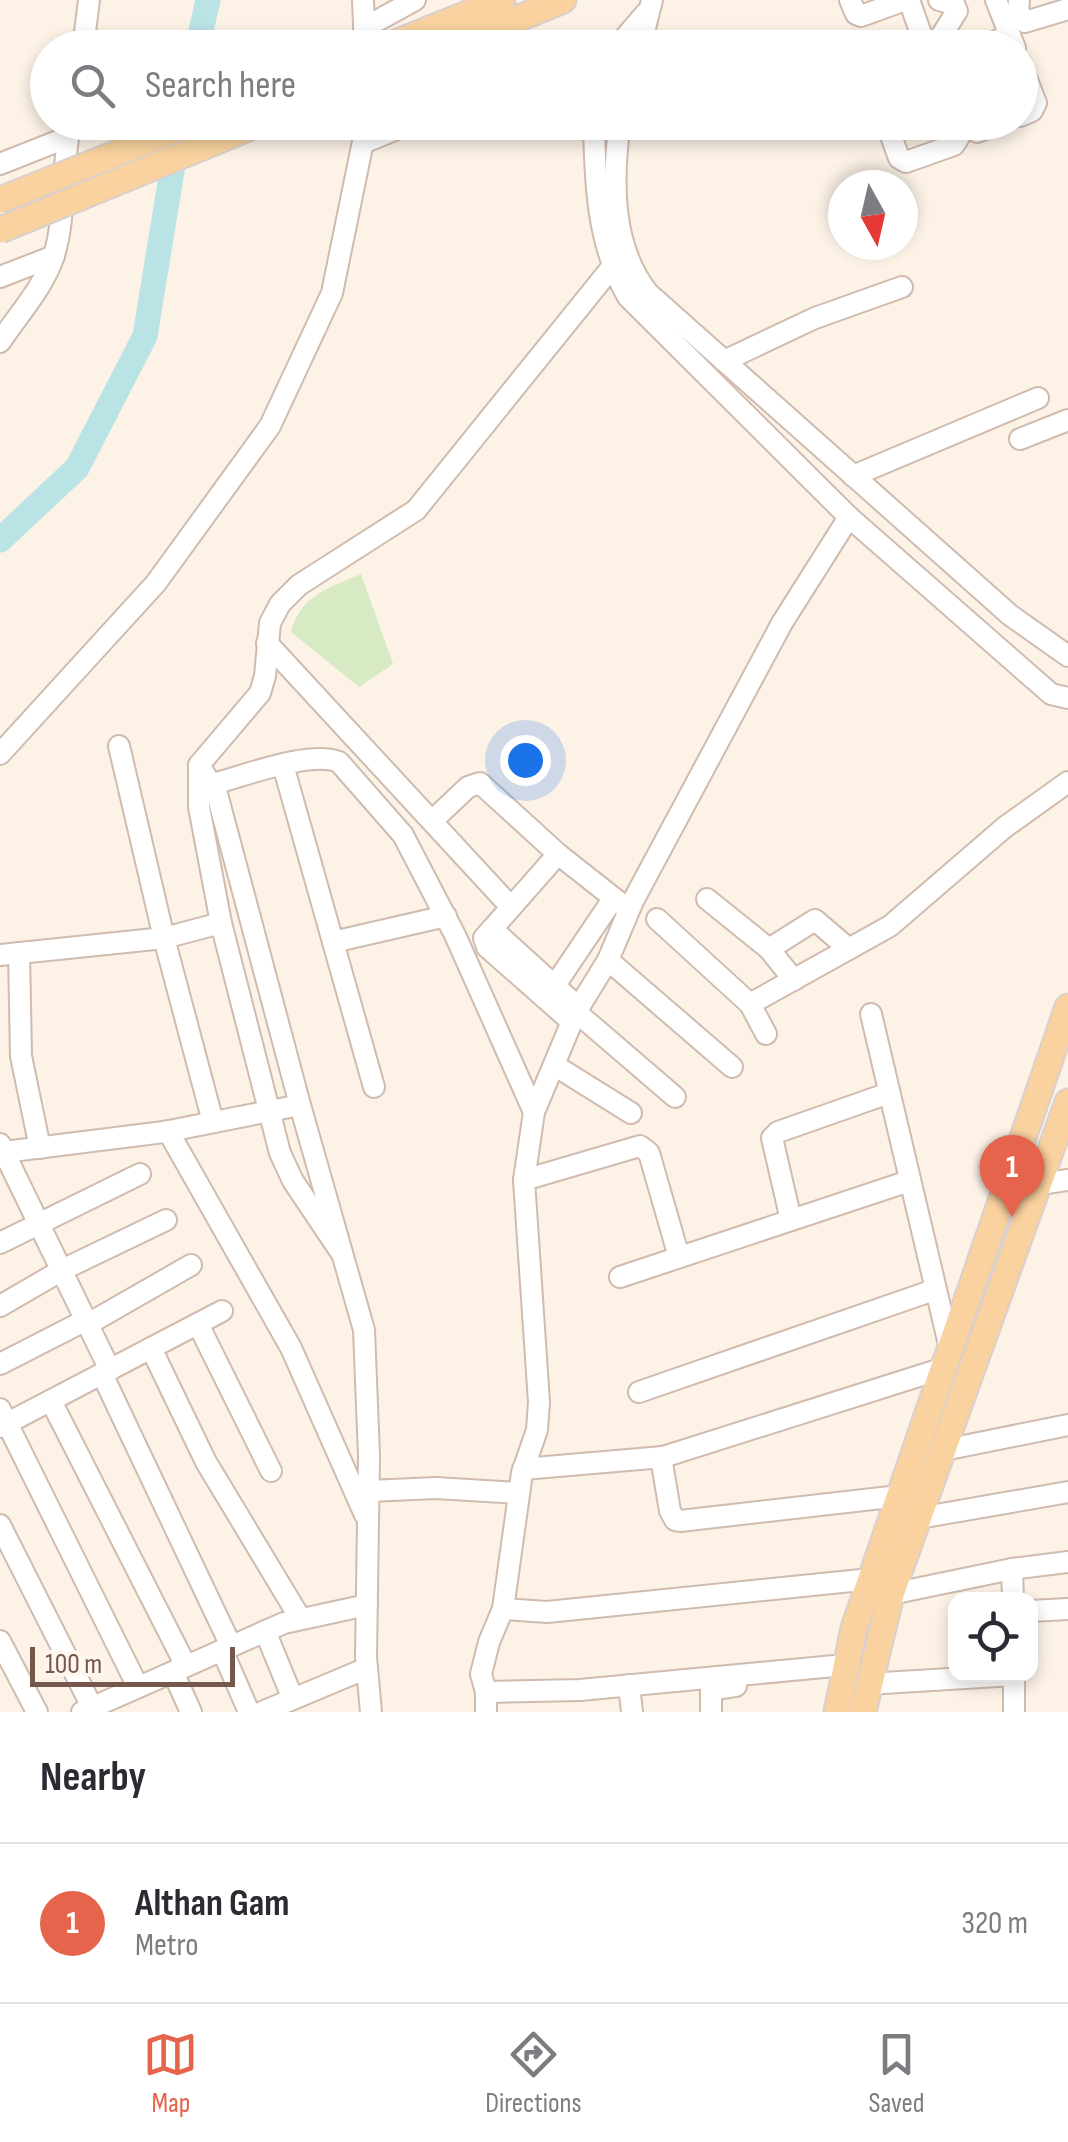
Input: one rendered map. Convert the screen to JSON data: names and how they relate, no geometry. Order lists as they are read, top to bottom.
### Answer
{
  "scale_bar": "100 m",
  "north": "bottom",
  "page": {
    "search": "Search here",
    "pins": "1",
    "scale": "100 m",
    "heading": "Nearby",
    "list": [
      {
        "mark": "1",
        "name": "Althan Gam",
        "note": "Metro",
        "value": "320 m"
      }
    ],
    "nav": ["Map", "Directions", "Saved"]
  }
}
